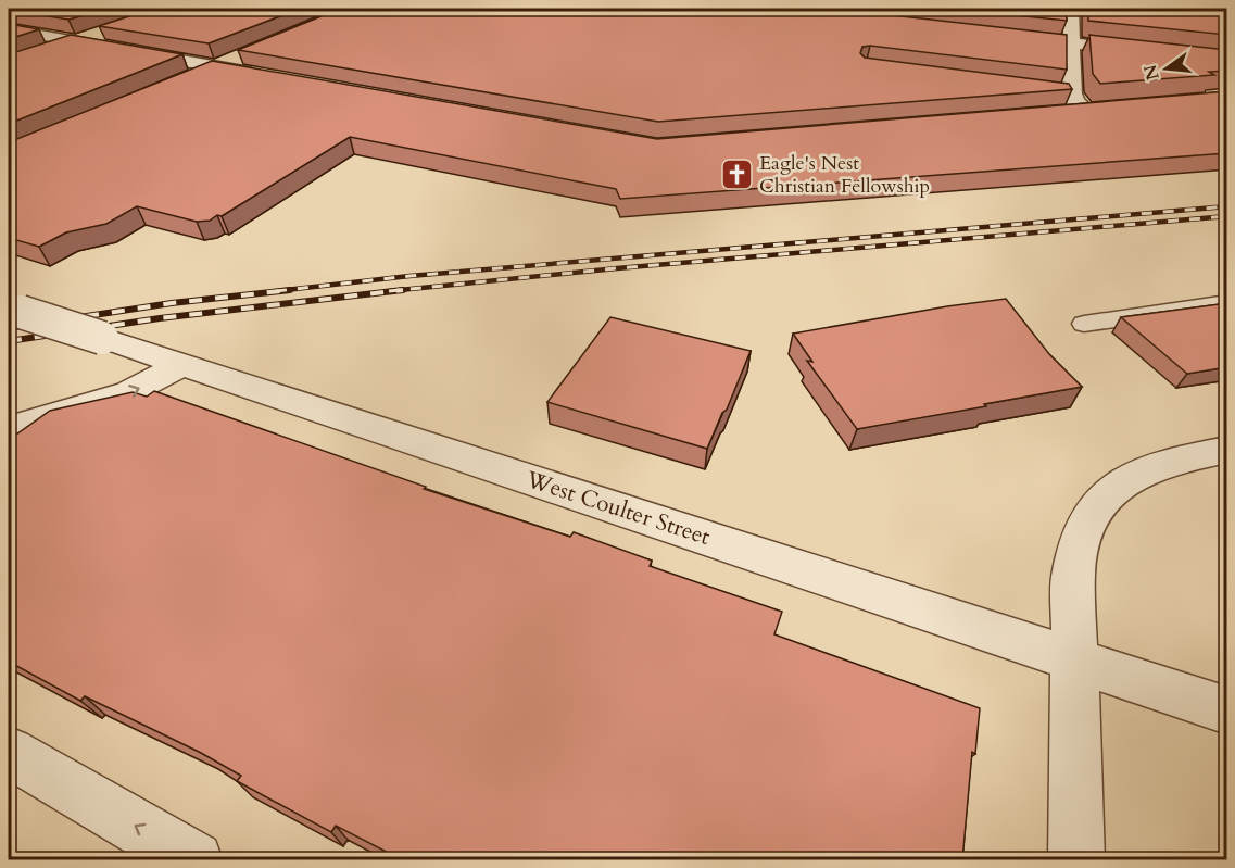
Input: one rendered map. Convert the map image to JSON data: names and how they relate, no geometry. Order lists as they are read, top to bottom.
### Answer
{
  "streets": {
    "street": ["West Coulter Street"]
  },
  "places": {
    "church": ["Eagle's Nest Christian Fellowship"]
  },
  "north": "left"
}
